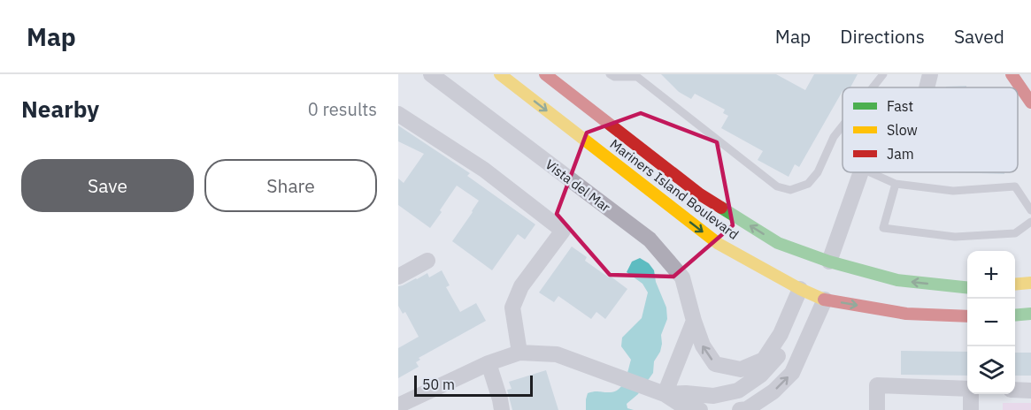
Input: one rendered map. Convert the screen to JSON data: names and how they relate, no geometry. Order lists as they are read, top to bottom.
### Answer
{
  "streets": {
    "main road": ["Mariners Island Boulevard"],
    "street": ["Vista del Mar"]
  },
  "crossings": [
    ["Vista del Mar", "Mariners Island Boulevard"]
  ],
  "legend": ["Fast", "Slow", "Jam"],
  "scale_bar": "50 m",
  "page": {
    "header": "Map",
    "nav": ["Map", "Directions", "Saved"],
    "heading": ["Nearby", "0 results"],
    "buttons": ["Save", "Share"],
    "map_buttons": ["+", "−"],
    "scale": "50 m"
  }
}
